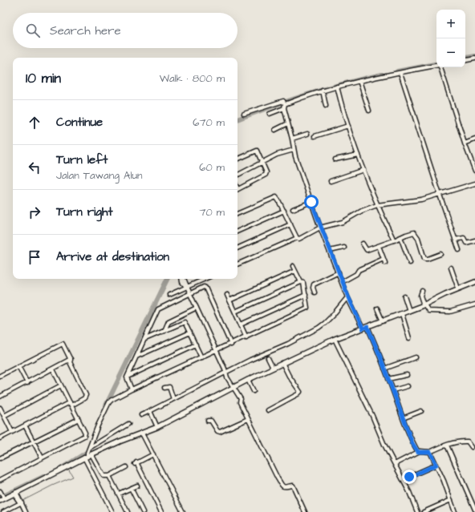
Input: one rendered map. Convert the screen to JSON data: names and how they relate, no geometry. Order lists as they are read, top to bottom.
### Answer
{
  "page": {
    "map_buttons": ["+", "−"],
    "search": "Search here",
    "heading": ["10 min", "Walk · 800 m"],
    "list": [
      ["Continue", "670 m"],
      ["Turn left", "Jalan Tawang Alun", "60 m"],
      ["Turn right", "70 m"],
      "Arrive at destination"
    ]
  }
}
